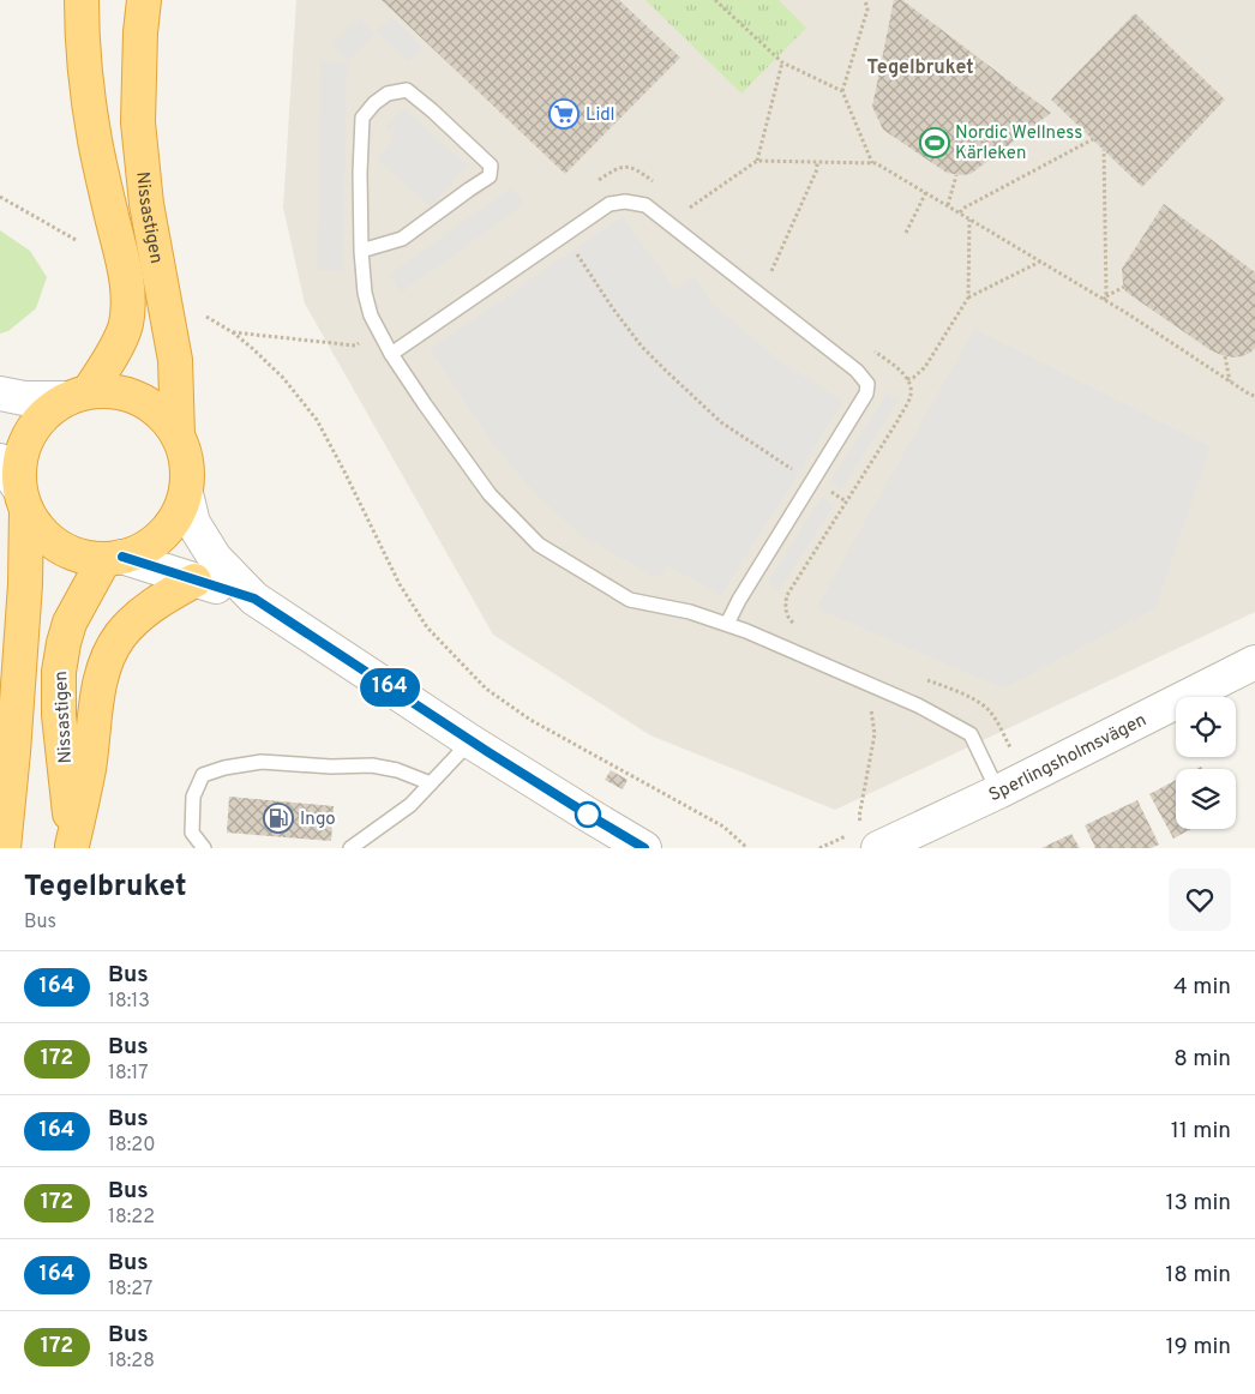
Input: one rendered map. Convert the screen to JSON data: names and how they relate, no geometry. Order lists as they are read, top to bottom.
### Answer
{
  "streets": {
    "highway": ["Nissastigen"],
    "street": ["Sperlingsholmsvägen"]
  },
  "districts": ["Tegelbruket"],
  "places": {
    "supermarket": ["Lidl"],
    "sports": ["Nordic Wellness Kärleken"],
    "fuel station": ["Ingo"]
  },
  "lines": ["bus line 164"],
  "page": {
    "on_map": "164",
    "heading": ["Tegelbruket", "Bus"],
    "list": [
      {
        "mark": "164",
        "name": "Bus",
        "note": "18:13",
        "value": "4 min"
      },
      {
        "mark": "172",
        "name": "Bus",
        "note": "18:17",
        "value": "8 min"
      },
      {
        "mark": "164",
        "name": "Bus",
        "note": "18:20",
        "value": "11 min"
      },
      {
        "mark": "172",
        "name": "Bus",
        "note": "18:22",
        "value": "13 min"
      },
      {
        "mark": "164",
        "name": "Bus",
        "note": "18:27",
        "value": "18 min"
      },
      {
        "mark": "172",
        "name": "Bus",
        "note": "18:28",
        "value": "19 min"
      }
    ]
  }
}
